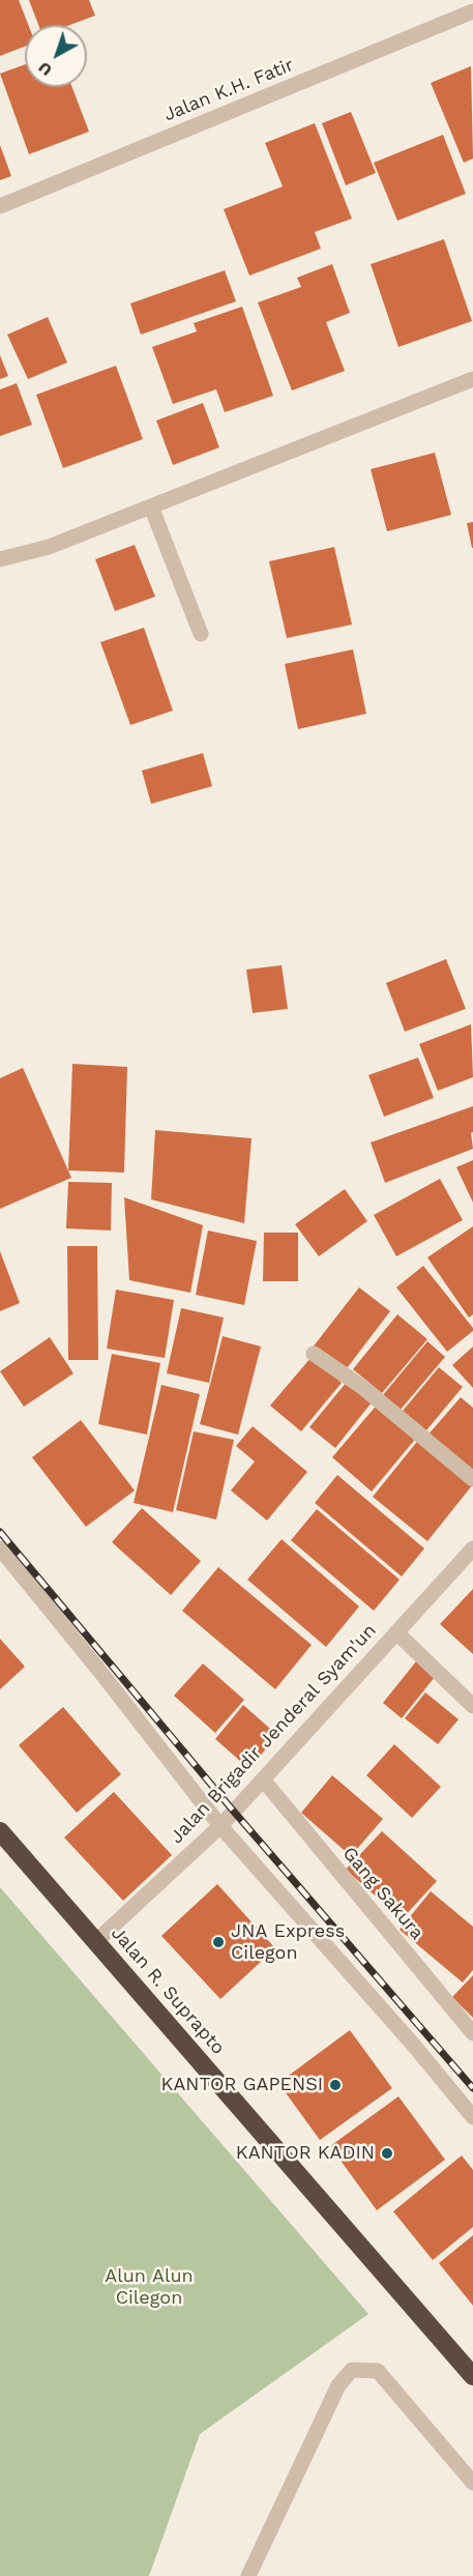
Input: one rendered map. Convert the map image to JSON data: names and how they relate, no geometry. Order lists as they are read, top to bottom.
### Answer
{
  "streets": {
    "highway": ["Jalan R. Suprapto"],
    "street": ["Jalan K.H. Fatir", "Jalan Brigadir Jenderal Syam'un", "Gang Sakura"]
  },
  "crossings": [
    ["Jalan Brigadir Jenderal Syam'un", "Gang Sakura"],
    ["Jalan Brigadir Jenderal Syam'un", "Jalan R. Suprapto"]
  ],
  "parks": ["Alun Alun Cilegon"],
  "places": ["JNA Express Cilegon", "KANTOR GAPENSI", "KANTOR KADIN"],
  "north": "bottom left"
}
